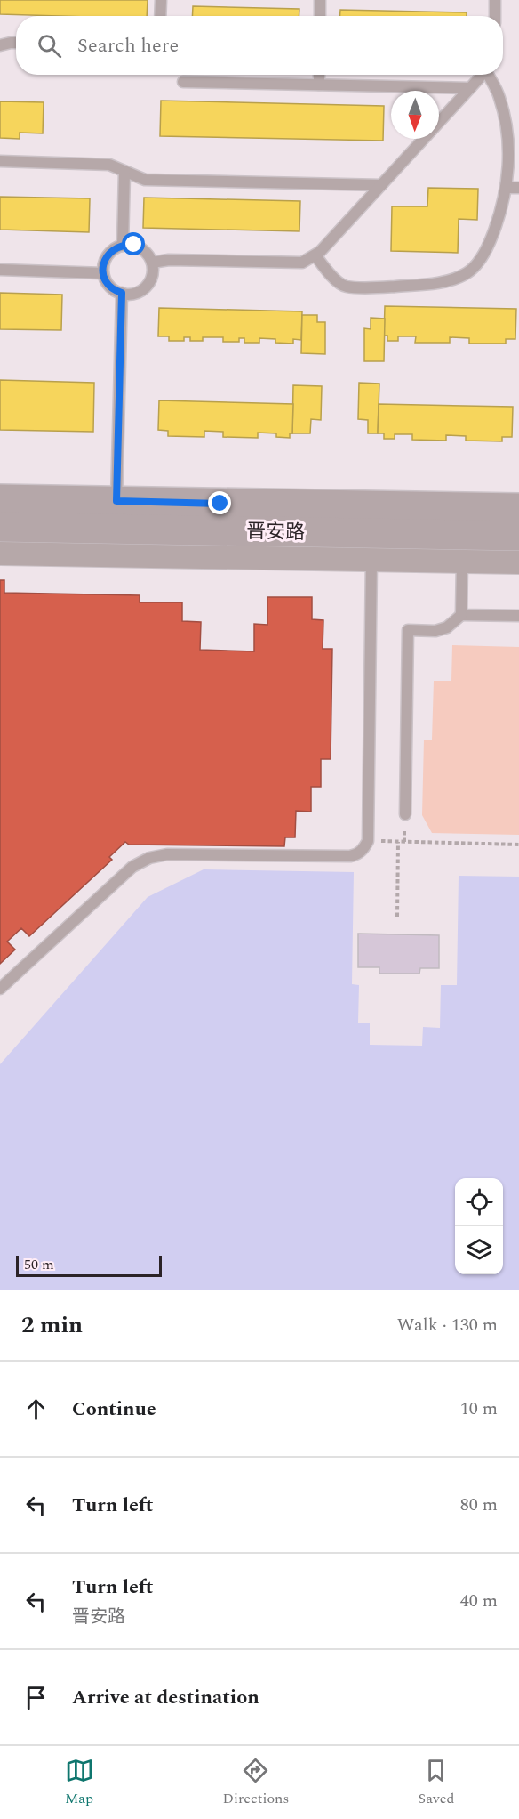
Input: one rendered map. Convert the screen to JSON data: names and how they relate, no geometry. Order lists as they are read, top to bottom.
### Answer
{
  "streets": {
    "main road": ["晋安路"]
  },
  "scale_bar": "50 m",
  "north": "bottom",
  "page": {
    "search": "Search here",
    "scale": "50 m",
    "heading": ["2 min", "Walk · 130 m"],
    "list": [
      ["Continue", "10 m"],
      ["Turn left", "80 m"],
      ["Turn left", "晋安路", "40 m"],
      "Arrive at destination"
    ],
    "nav": ["Map", "Directions", "Saved"]
  }
}
